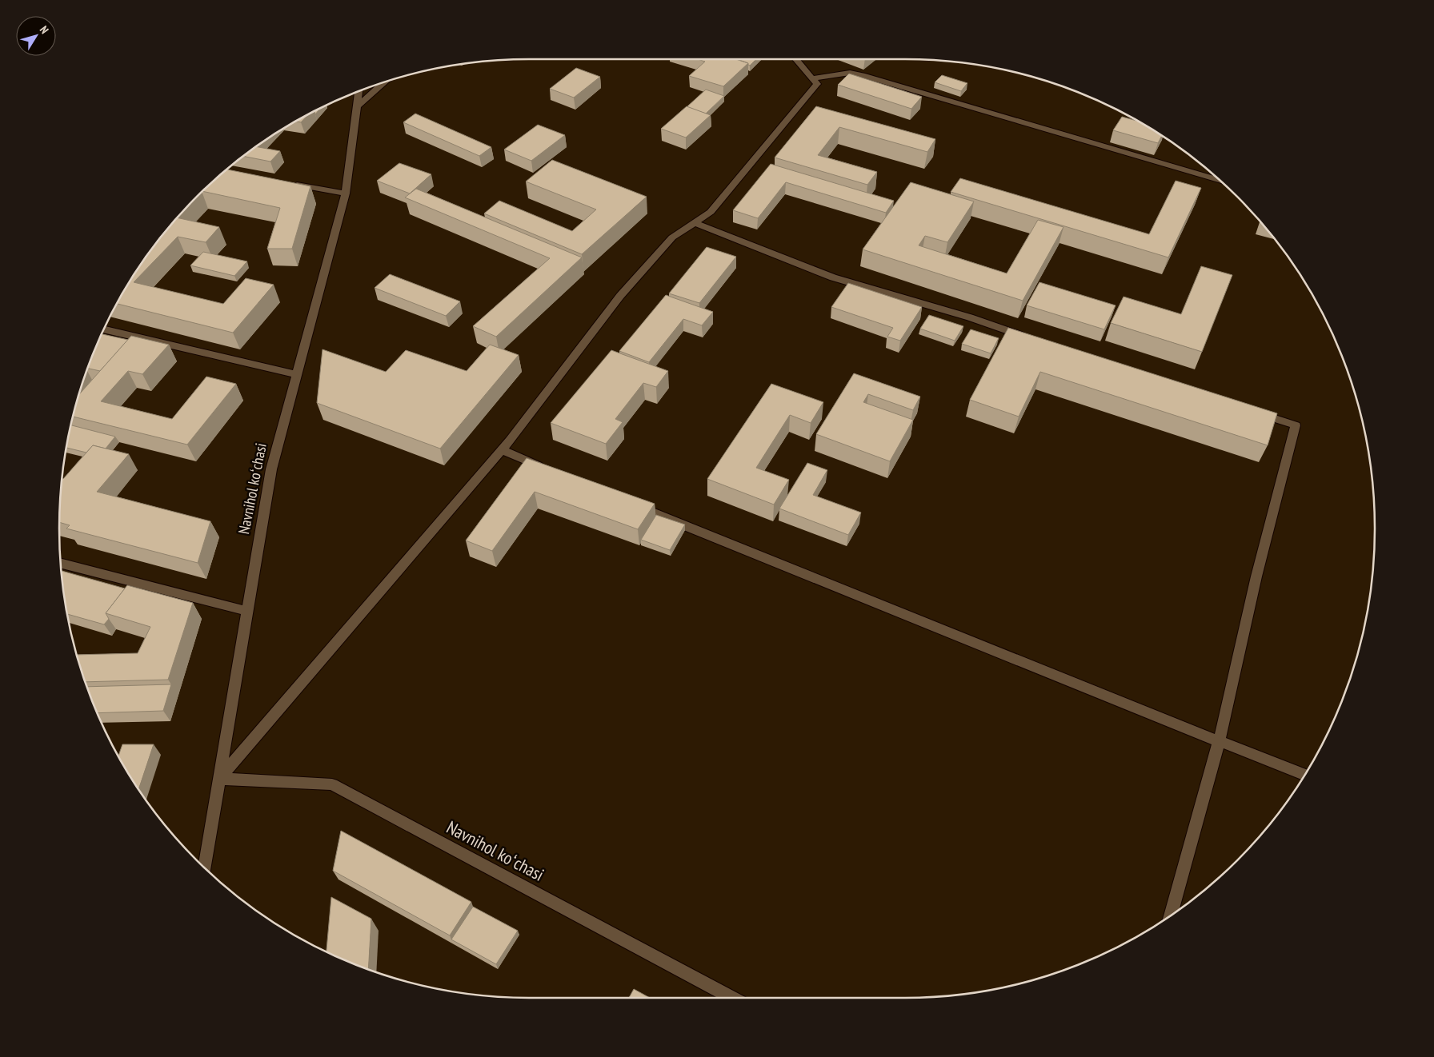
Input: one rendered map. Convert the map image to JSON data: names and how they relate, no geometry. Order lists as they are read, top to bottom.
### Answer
{
  "streets": {
    "street": ["Navnihol koʻchasi"]
  },
  "north": "top right"
}
